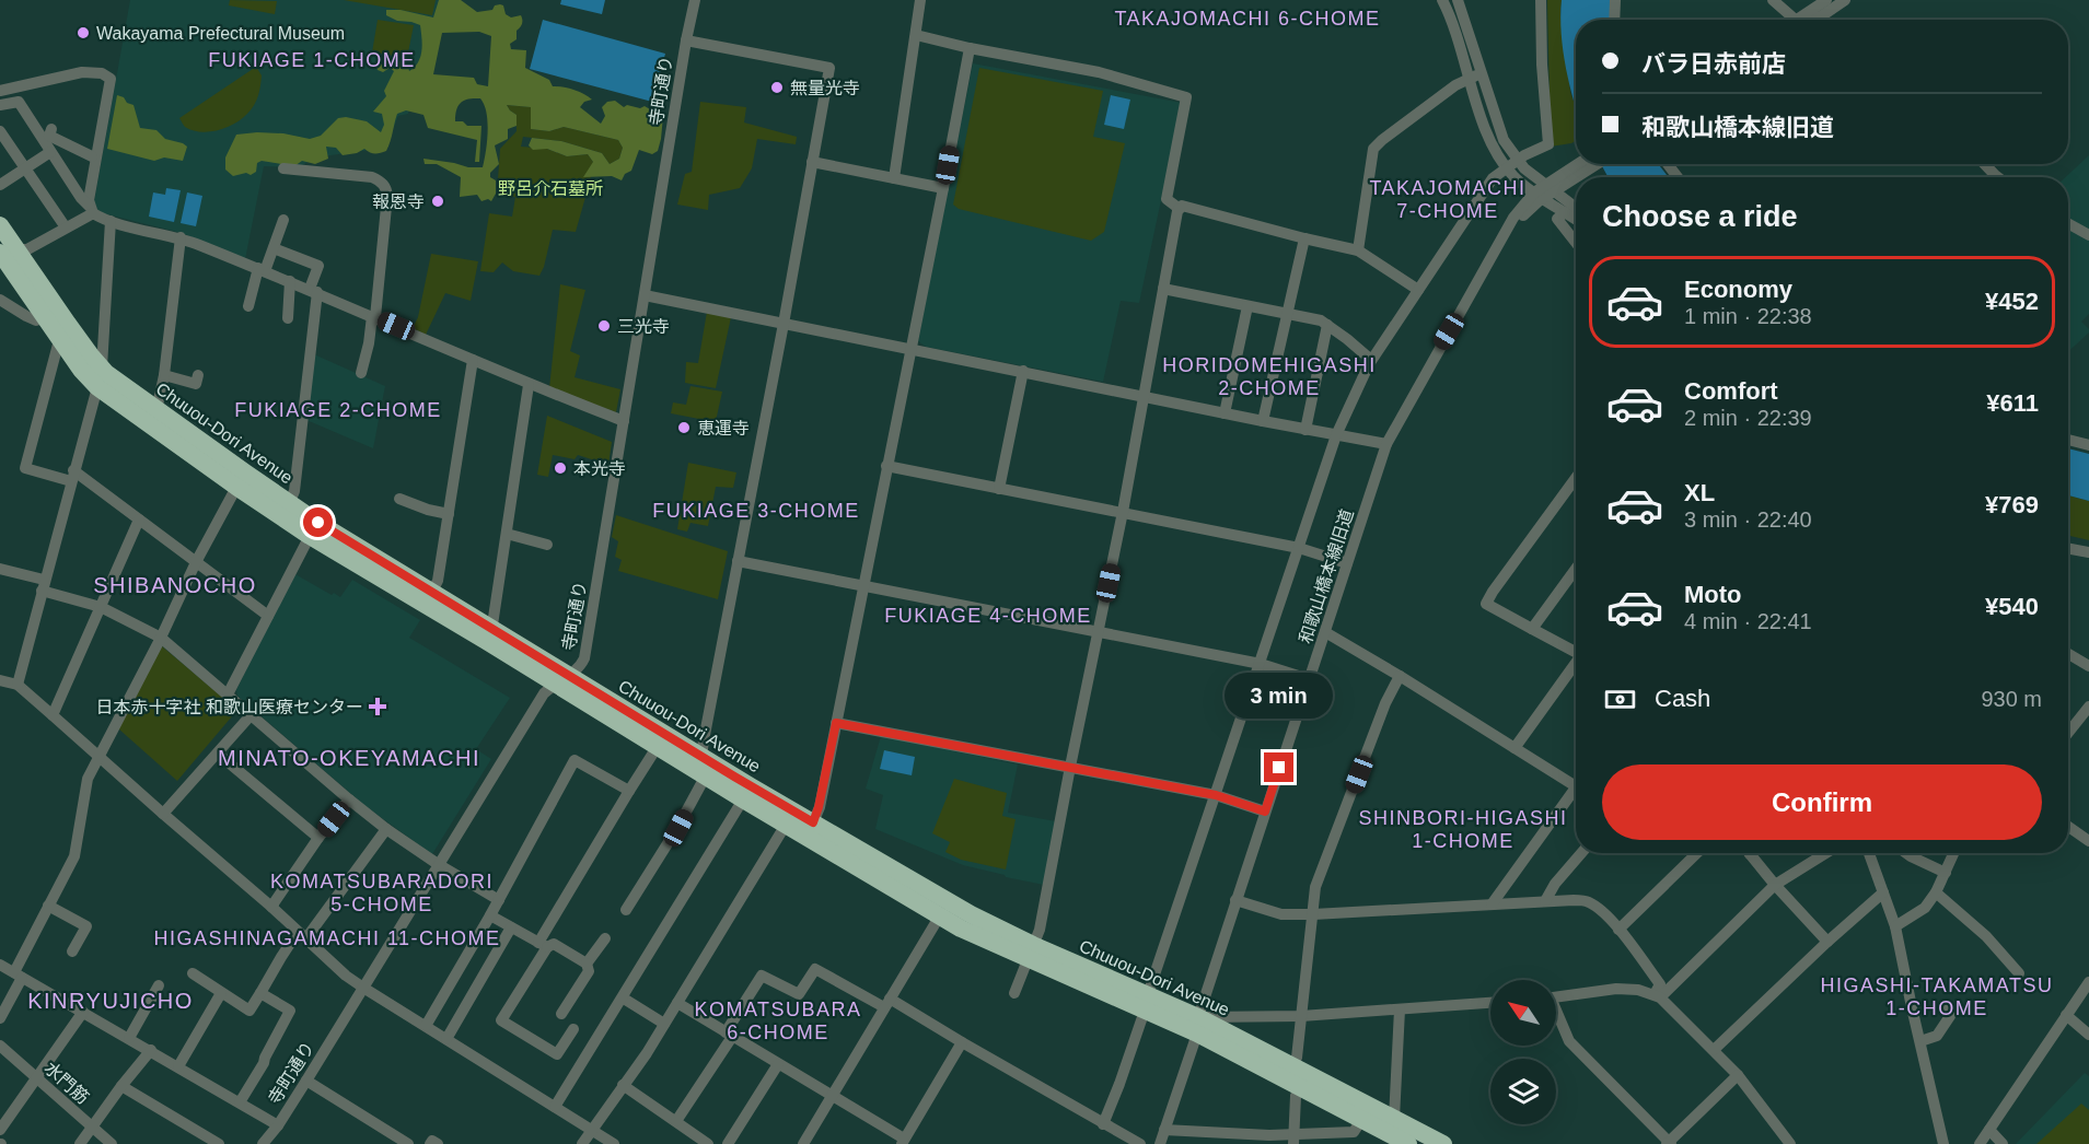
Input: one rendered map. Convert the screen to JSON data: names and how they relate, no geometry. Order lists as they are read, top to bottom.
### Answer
{
  "streets": {
    "highway": ["Chuuou-Dori Avenue"],
    "street": ["寺町通り", "和歌山橋本線旧道", "水門筋"]
  },
  "crossings": [
    ["寺町通り", "Chuuou-Dori Avenue"],
    ["Chuuou-Dori Avenue", "和歌山橋本線旧道"]
  ],
  "districts": [
    "TAKAJOMACHI 6-CHOME",
    "FUKIAGE 1-CHOME",
    "TAKAJOMACHI 7-CHOME",
    "HORIDOMEHIGASHI 2-CHOME",
    "FUKIAGE 2-CHOME",
    "FUKIAGE 3-CHOME",
    "SHIBANOCHO",
    "FUKIAGE 4-CHOME",
    "MINATO-OKEYAMACHI",
    "SHINBORI-HIGASHI 1-CHOME",
    "KOMATSUBARADORI 5-CHOME",
    "HIGASHINAGAMACHI 11-CHOME",
    "HIGASHI-TAKAMATSU 1-CHOME",
    "KINRYUJICHO",
    "KOMATSUBARA 6-CHOME"
  ],
  "parks": ["野呂介石墓所"],
  "places": {
    "other": [
      "Wakayama Prefectural Museum",
      "無量光寺",
      "報恩寺",
      "三光寺",
      "恵運寺",
      "本光寺"
    ],
    "health": ["日本赤十字社 和歌山医療センター"]
  },
  "north": "top left",
  "page": {
    "banner": ["バラ日赤前店", "和歌山橋本線旧道"],
    "heading": "Choose a ride",
    "list": [
      {
        "name": "Economy",
        "note": "1 min · 22:38",
        "value": "¥452"
      },
      {
        "name": "Comfort",
        "note": "2 min · 22:39",
        "value": "¥611"
      },
      {
        "name": "XL",
        "note": "3 min · 22:40",
        "value": "¥769"
      },
      {
        "name": "Moto",
        "note": "4 min · 22:41",
        "value": "¥540"
      }
    ],
    "pay": ["Cash", "930 m"],
    "bubble": "3 min",
    "buttons": "Confirm"
  }
}
